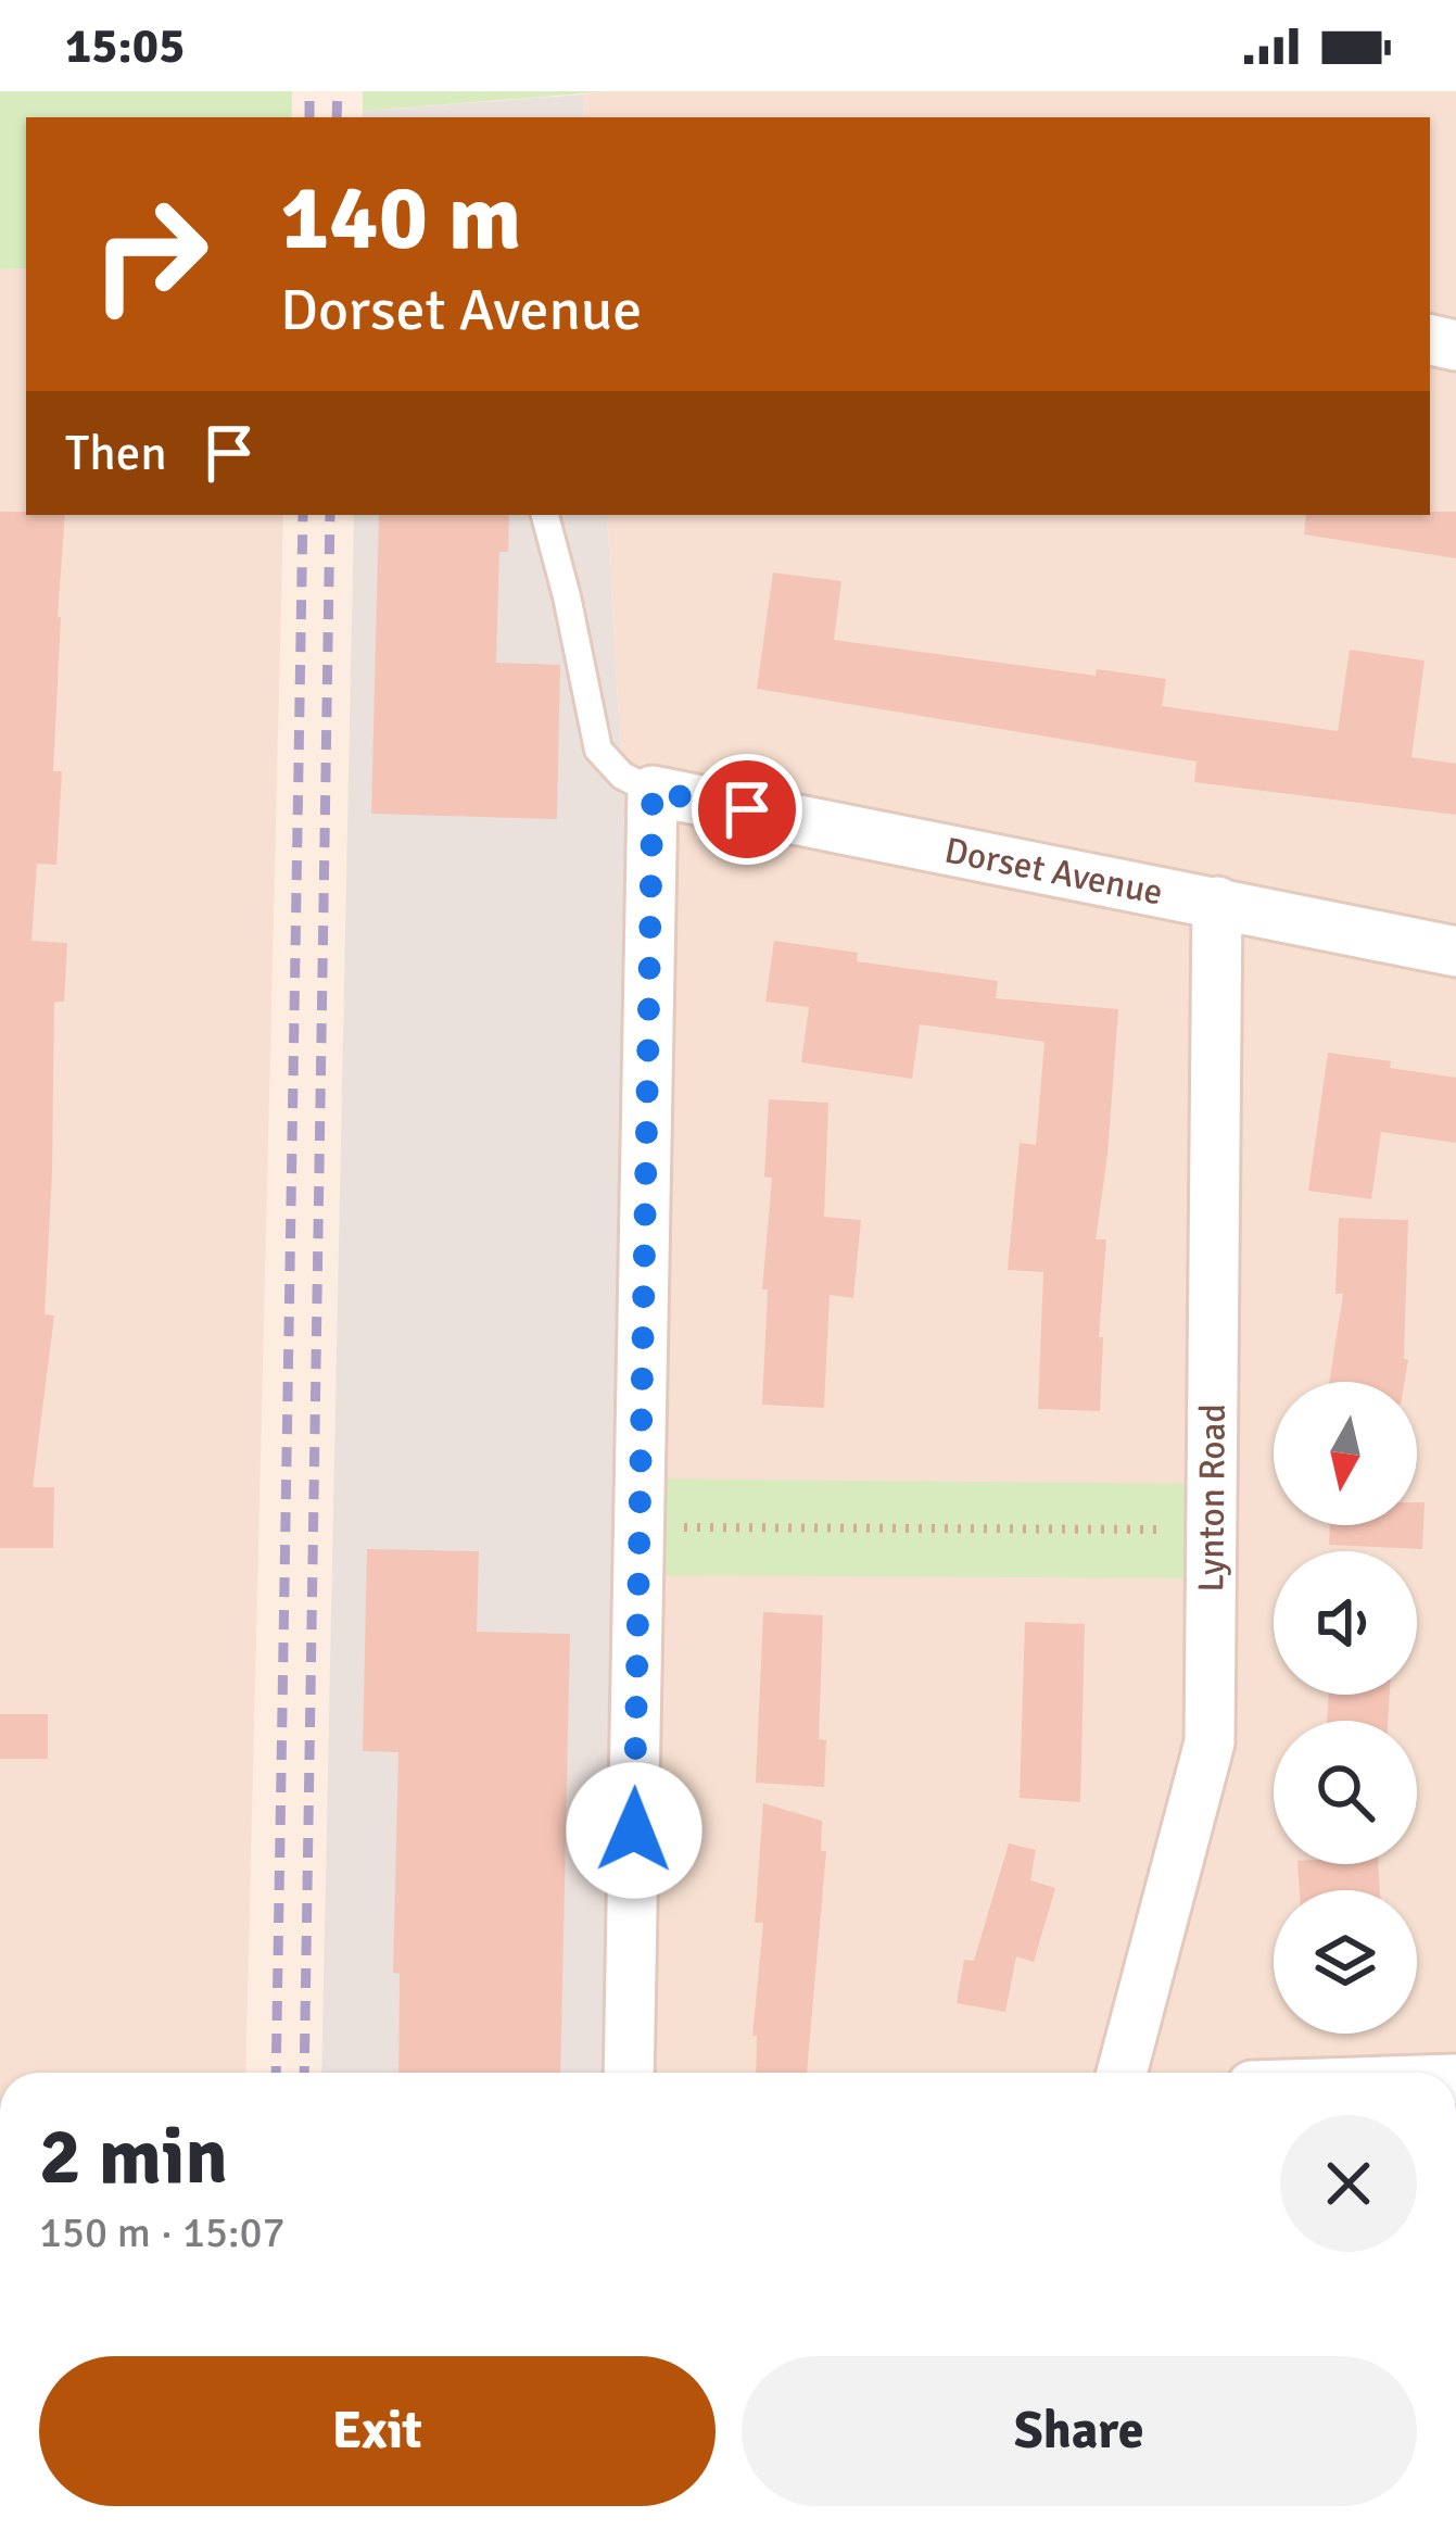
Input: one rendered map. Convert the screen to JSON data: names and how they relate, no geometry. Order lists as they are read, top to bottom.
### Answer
{
  "streets": {
    "street": ["Dorset Avenue", "Lynton Road"]
  },
  "crossings": [
    ["Dorset Avenue", "Lynton Road"]
  ],
  "north": "bottom",
  "page": {
    "status": "15:05",
    "turn": ["140 m", "Dorset Avenue"],
    "then": "Then",
    "heading": ["2 min", "150 m · 15:07"],
    "buttons": ["Exit", "Share"]
  }
}
